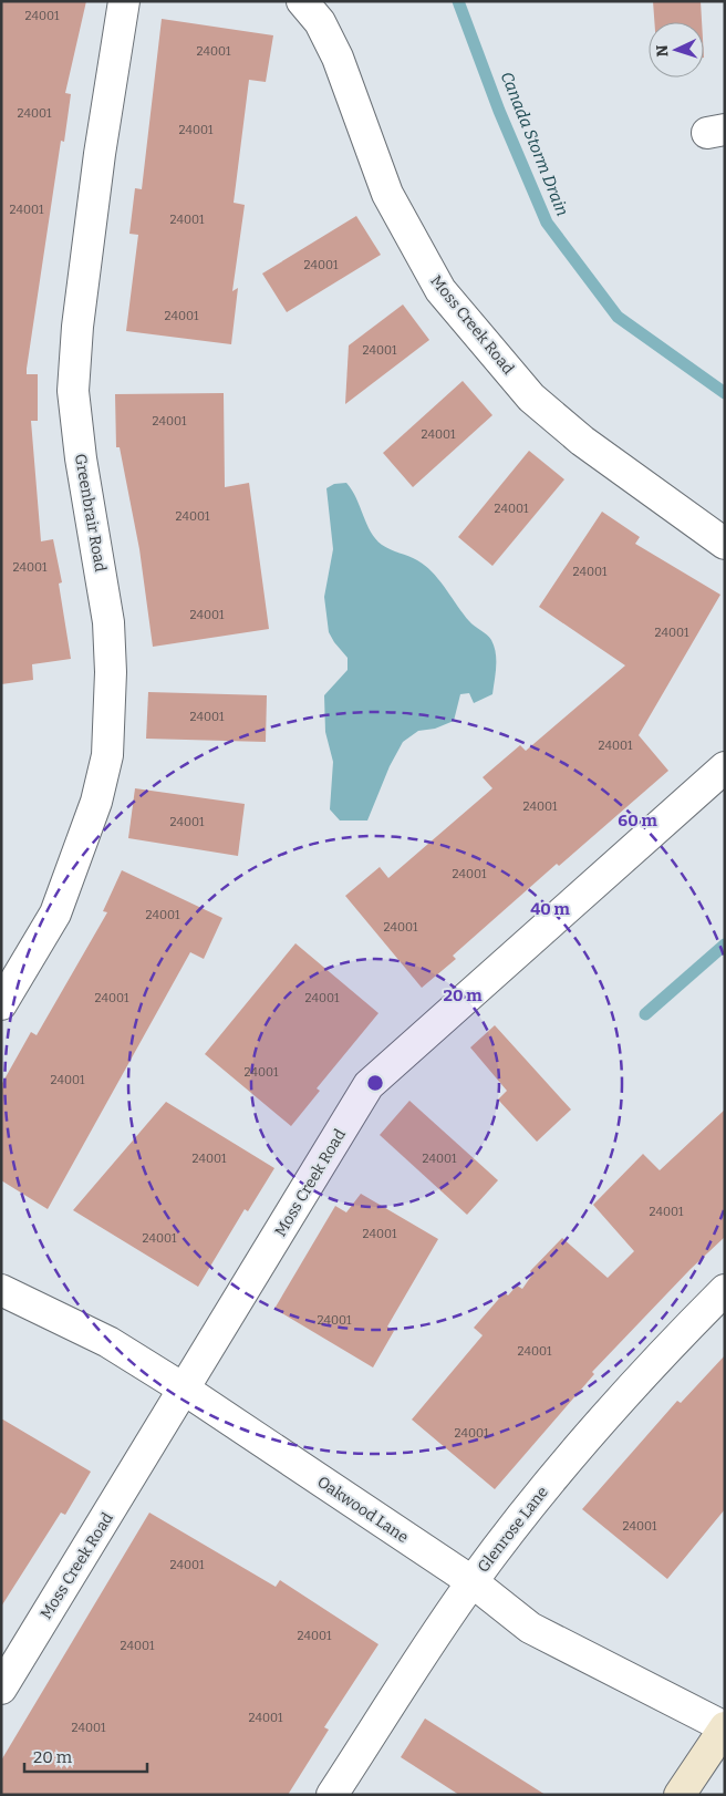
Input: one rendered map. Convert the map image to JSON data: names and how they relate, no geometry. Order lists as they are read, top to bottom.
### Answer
{
  "streets": {
    "street": [
      "Moss Creek Road",
      "Greenbrair Road",
      "Oakwood Lane",
      "Glenrose Lane"
    ]
  },
  "crossings": [
    ["Moss Creek Road", "Oakwood Lane"],
    ["Oakwood Lane", "Glenrose Lane"]
  ],
  "water": ["Canada Storm Drain"],
  "house_numbers": [
    "24001",
    "24001",
    "24001",
    "24001",
    "24001",
    "24001",
    "24001",
    "24001",
    "24001",
    "24001",
    "24001",
    "24001",
    "24001",
    "24001",
    "24001",
    "24001",
    "24001",
    "24001",
    "24001",
    "24001",
    "24001",
    "24001",
    "24001",
    "24001",
    "24001",
    "24001",
    "24001",
    "24001",
    "24001",
    "24001",
    "24001",
    "24001",
    "24001",
    "24001",
    "24001",
    "24001",
    "24001",
    "24001",
    "24001",
    "24001",
    "24001",
    "24001"
  ],
  "scale_bar": "20 m",
  "north": "left",
  "rings": ["60 m", "40 m", "20 m"]
}
